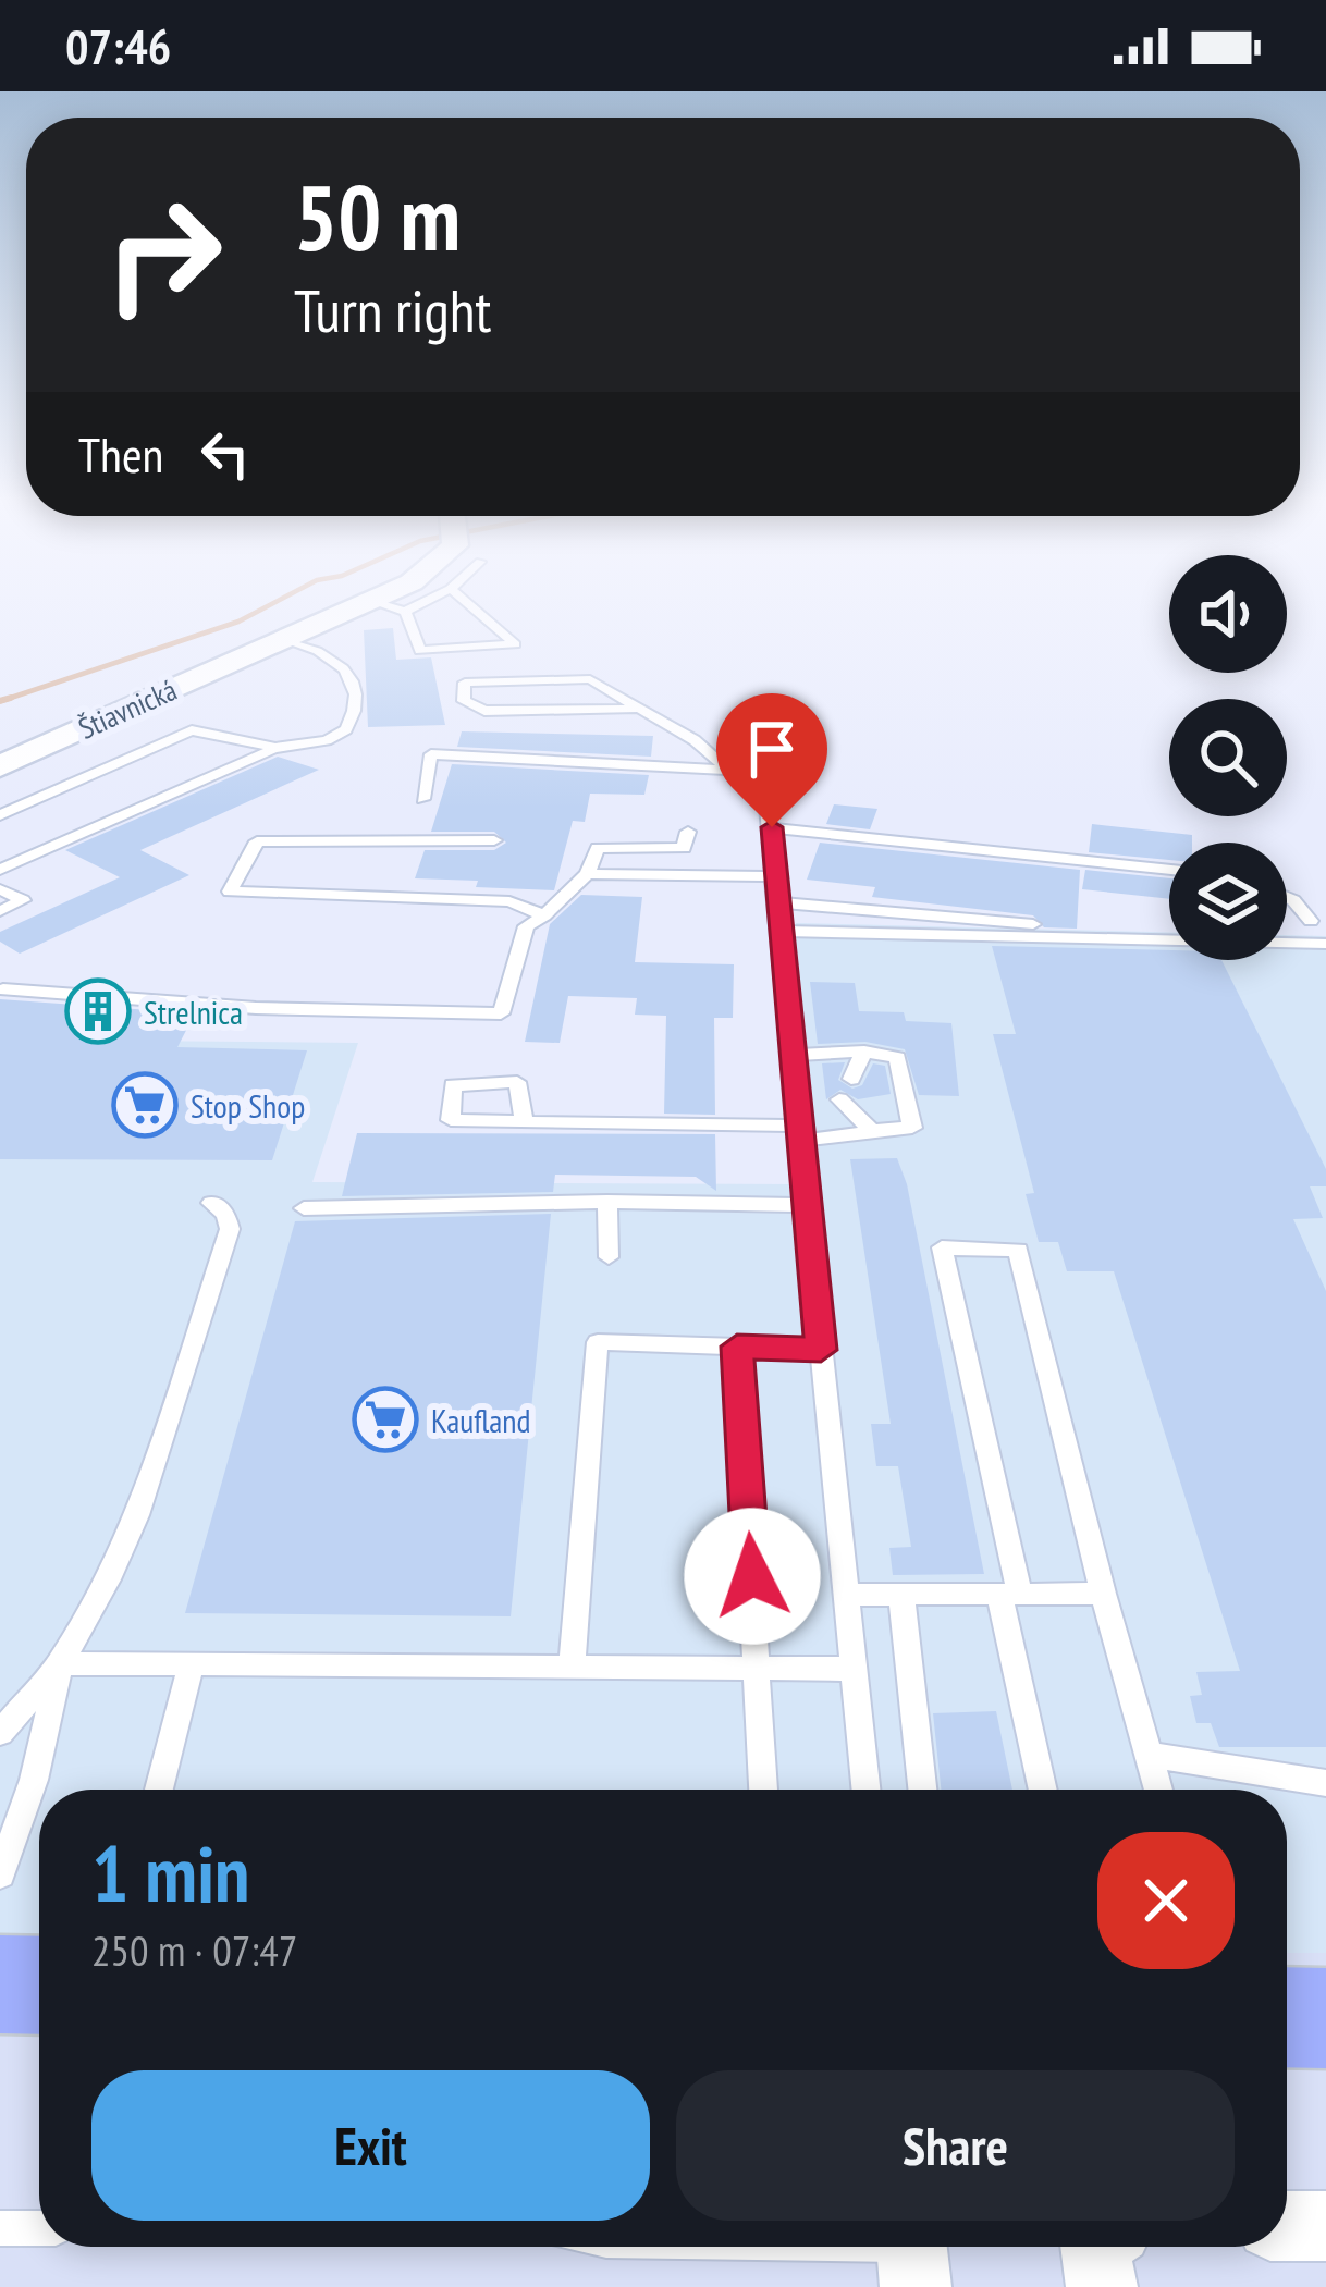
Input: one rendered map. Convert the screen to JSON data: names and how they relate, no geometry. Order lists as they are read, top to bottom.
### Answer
{
  "streets": {
    "street": ["Štiavnická"]
  },
  "places": {
    "building": ["Strelnica"],
    "supermarket": ["Stop Shop", "Kaufland"]
  },
  "page": {
    "status": "07:46",
    "turn": ["50 m", "Turn right"],
    "then": "Then",
    "heading": ["1 min", "250 m · 07:47"],
    "buttons": ["Exit", "Share"]
  }
}
